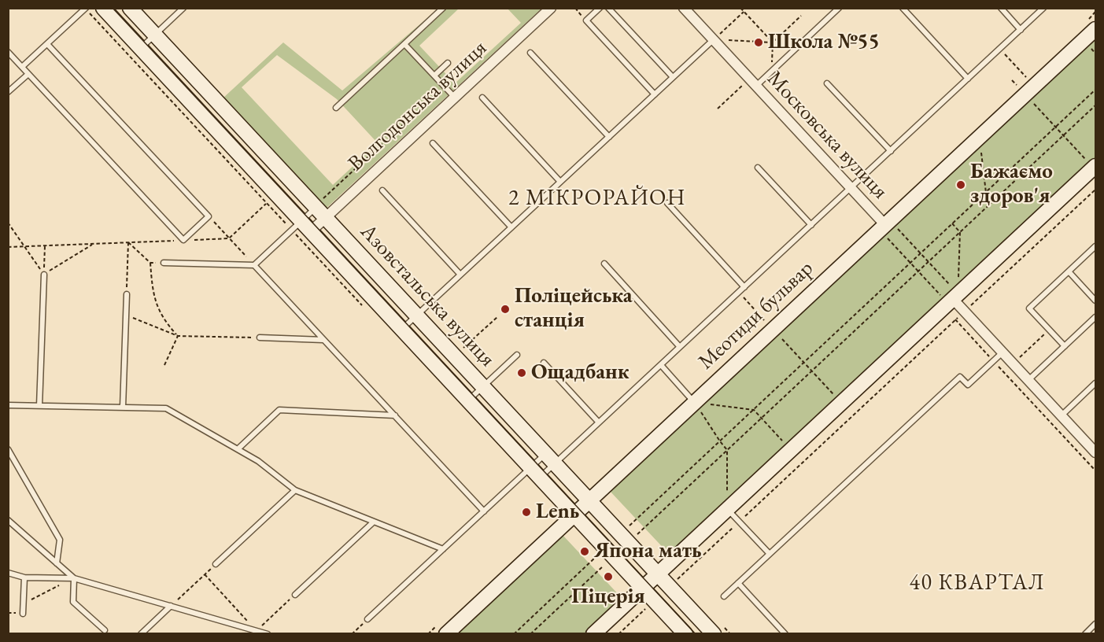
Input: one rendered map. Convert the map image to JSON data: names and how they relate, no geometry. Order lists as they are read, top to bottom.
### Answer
{
  "streets": {
    "street": [
      "Волгодонська вулиця",
      "Московська вулиця",
      "Азовстальська вулиця",
      "Меотиди бульвар"
    ]
  },
  "crossings": [
    ["Волгодонська вулиця", "Азовстальська вулиця"],
    ["Московська вулиця", "Меотиди бульвар"],
    ["Азовстальська вулиця", "Меотиди бульвар"]
  ],
  "districts": ["2 МІКРОРАЙОН", "40 КВАРТАЛ"],
  "places": [
    "Школа №55",
    "Бажаємо здоров'я",
    "Поліцейська станція",
    "Ощадбанк",
    "Lenь",
    "Япона мать",
    "Піцерія"
  ]
}
